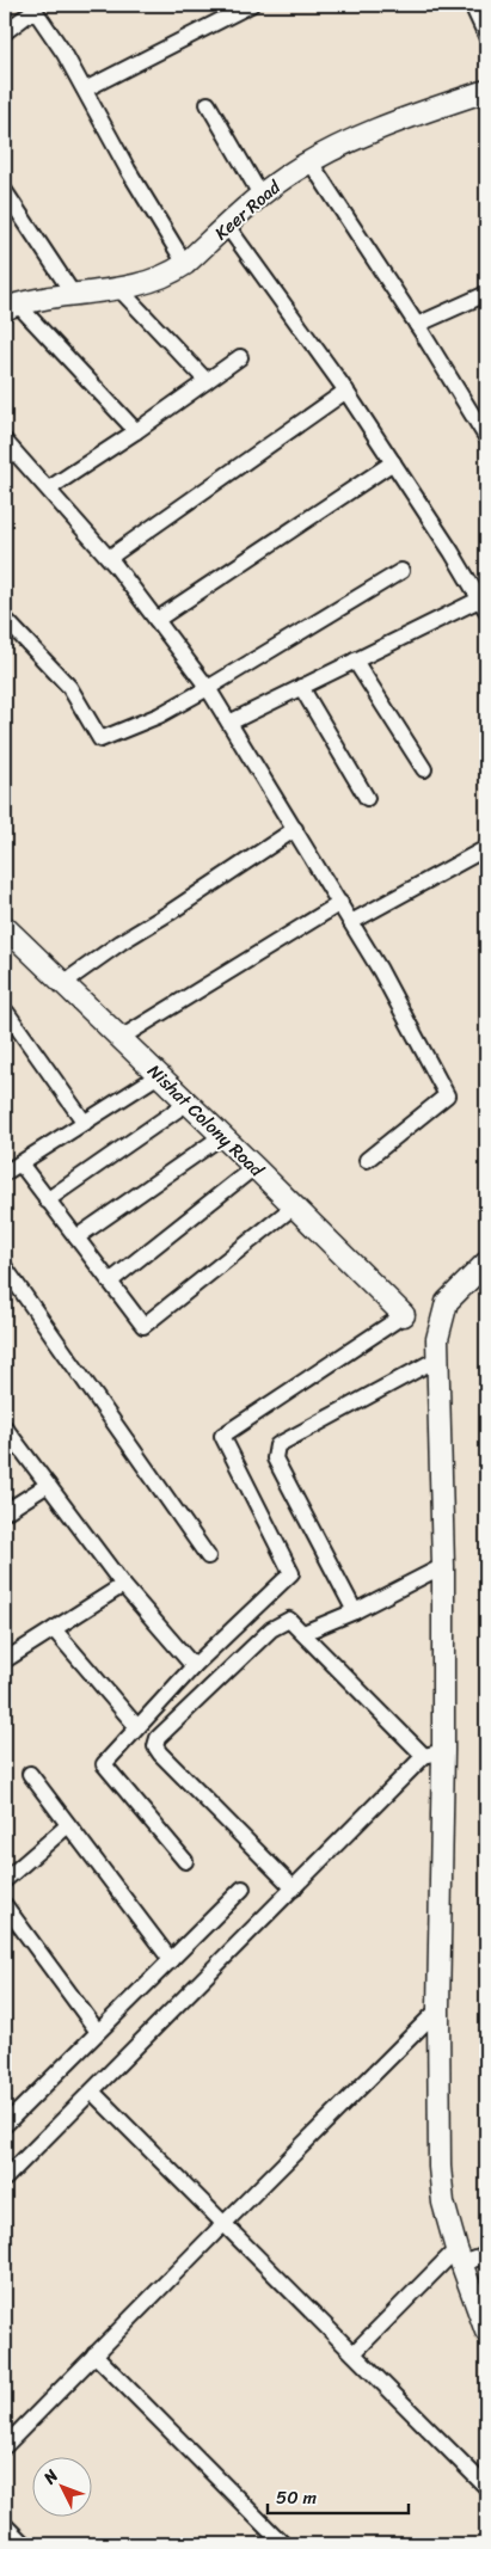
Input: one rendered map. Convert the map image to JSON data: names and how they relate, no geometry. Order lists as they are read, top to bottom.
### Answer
{
  "streets": {
    "street": ["Keer Road", "Nishat Colony Road"]
  },
  "scale_bar": "50 m",
  "north": "top left"
}
